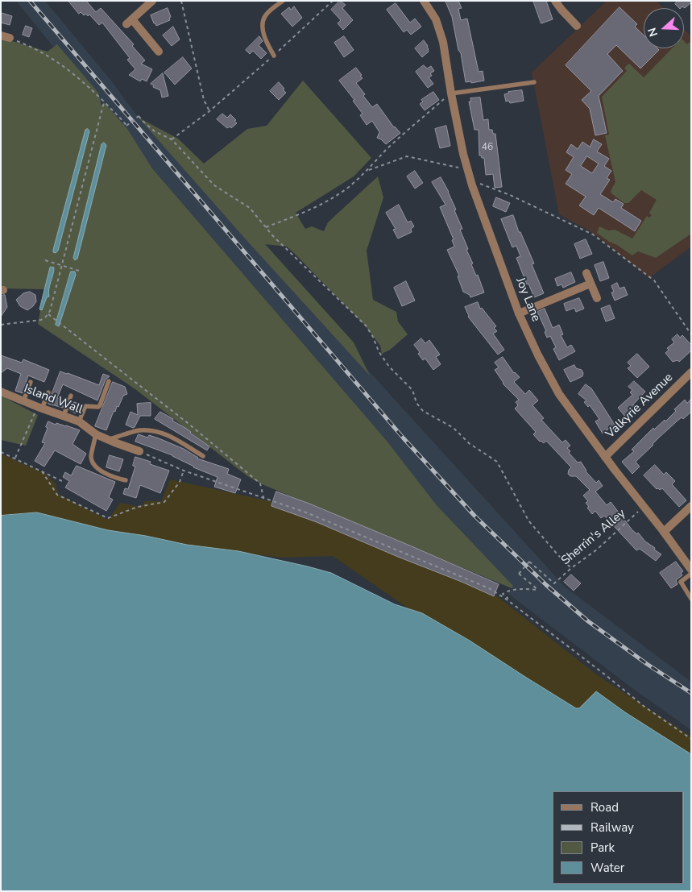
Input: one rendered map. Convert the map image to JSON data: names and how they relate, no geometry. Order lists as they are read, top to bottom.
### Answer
{
  "streets": {
    "street": ["Joy Lane", "Island Wall", "Valkyrie Avenue"],
    "path": ["Sherrin's Alley"]
  },
  "crossings": [
    ["Joy Lane", "Valkyrie Avenue"],
    ["Joy Lane", "Sherrin's Alley"]
  ],
  "house_numbers": ["46"],
  "legend": [
    "Road",
    "Railway",
    "Park",
    "Water"
  ],
  "north": "left"
}
